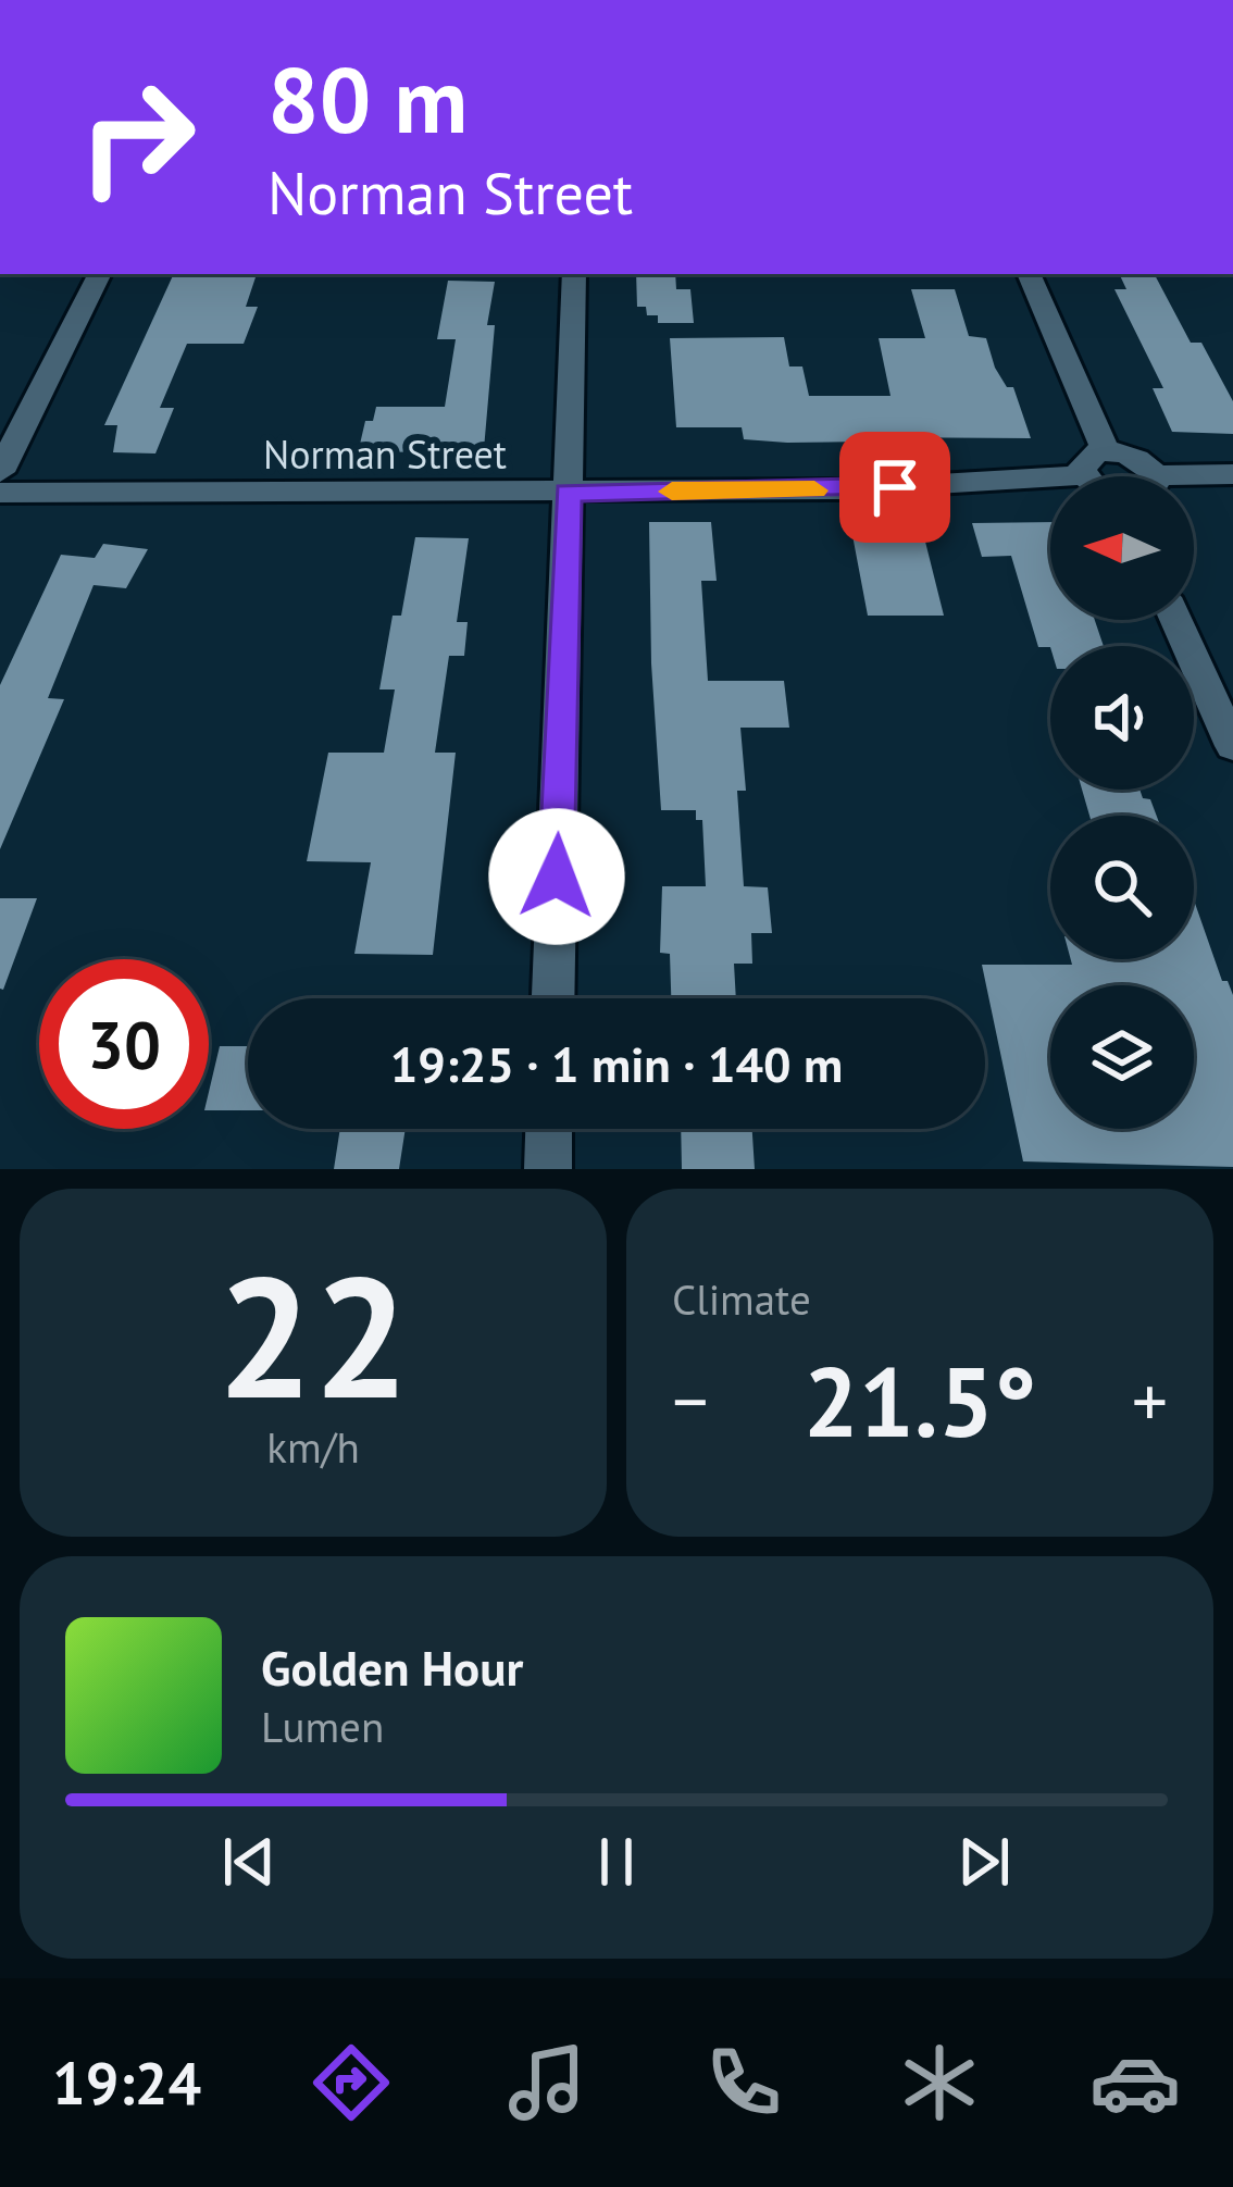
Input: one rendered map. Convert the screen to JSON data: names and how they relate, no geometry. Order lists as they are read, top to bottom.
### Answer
{
  "streets": {
    "street": ["Norman Street"]
  },
  "north": "left",
  "page": {
    "turn": ["80 m", "Norman Street"],
    "limit": "30",
    "trip": "19:25 · 1 min · 140 m",
    "tile": [
      ["22", "km/h"],
      "Climate"
    ],
    "heat": ["−", "21.5°", "+"],
    "song": ["Golden Hour", "Lumen"],
    "tabs": "19:24"
  }
}
